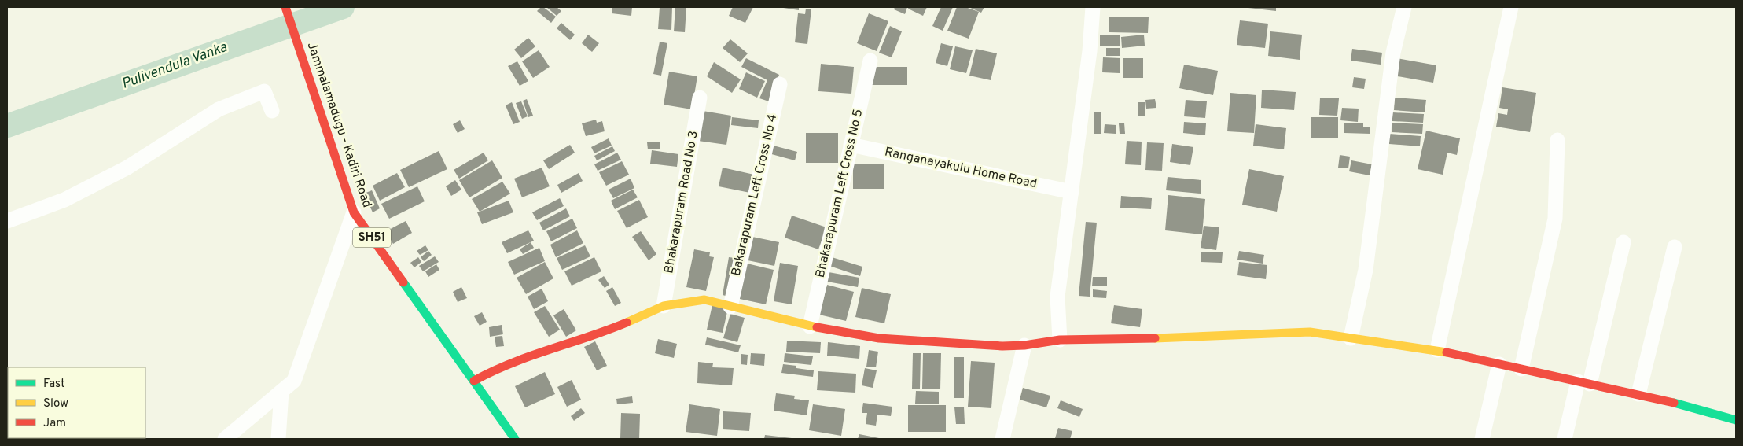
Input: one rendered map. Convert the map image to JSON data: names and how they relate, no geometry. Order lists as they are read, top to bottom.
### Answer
{
  "streets": {
    "street": [
      "Jammalamadugu - Kadiri Road",
      "Ranganayakulu Home Road",
      "Bhakarapuram Left Cross No 5",
      "Bakarapuram Left Cross No 4",
      "Bhakarapuram Road No 3",
      "SH51"
    ]
  },
  "crossings": [
    ["Ranganayakulu Home Road", "Bhakarapuram Left Cross No 5"]
  ],
  "water": ["Pulivendula Vanka"],
  "legend": ["Fast", "Slow", "Jam"]
}
